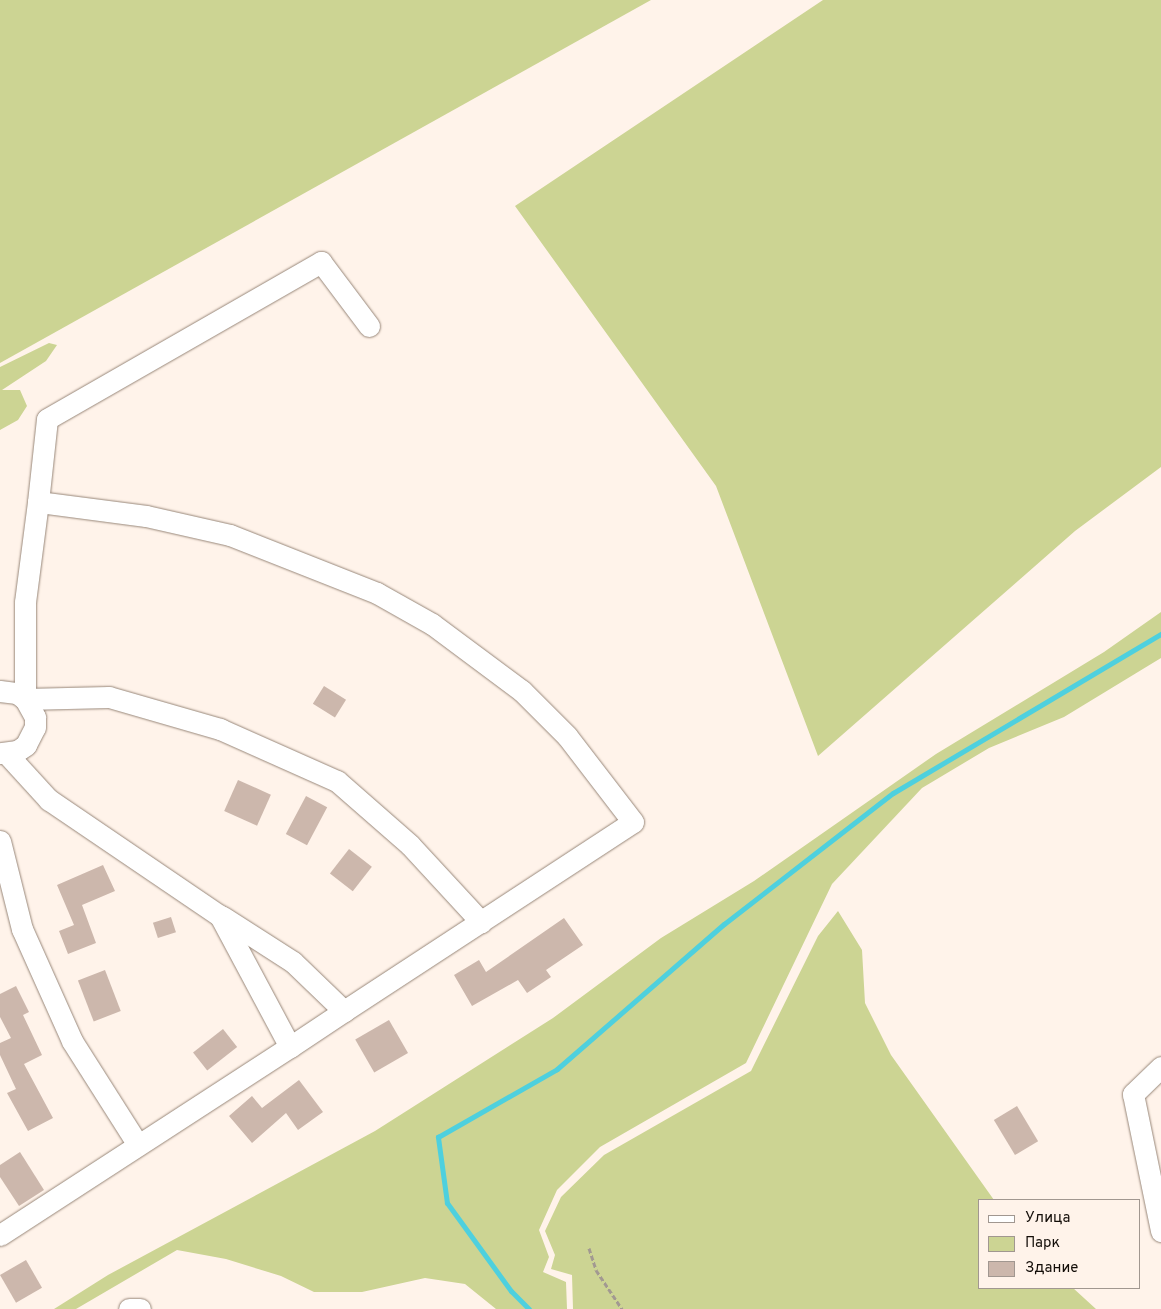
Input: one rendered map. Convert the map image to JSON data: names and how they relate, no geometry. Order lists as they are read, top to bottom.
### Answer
{
  "legend": ["Улица", "Парк", "Здание"]
}
